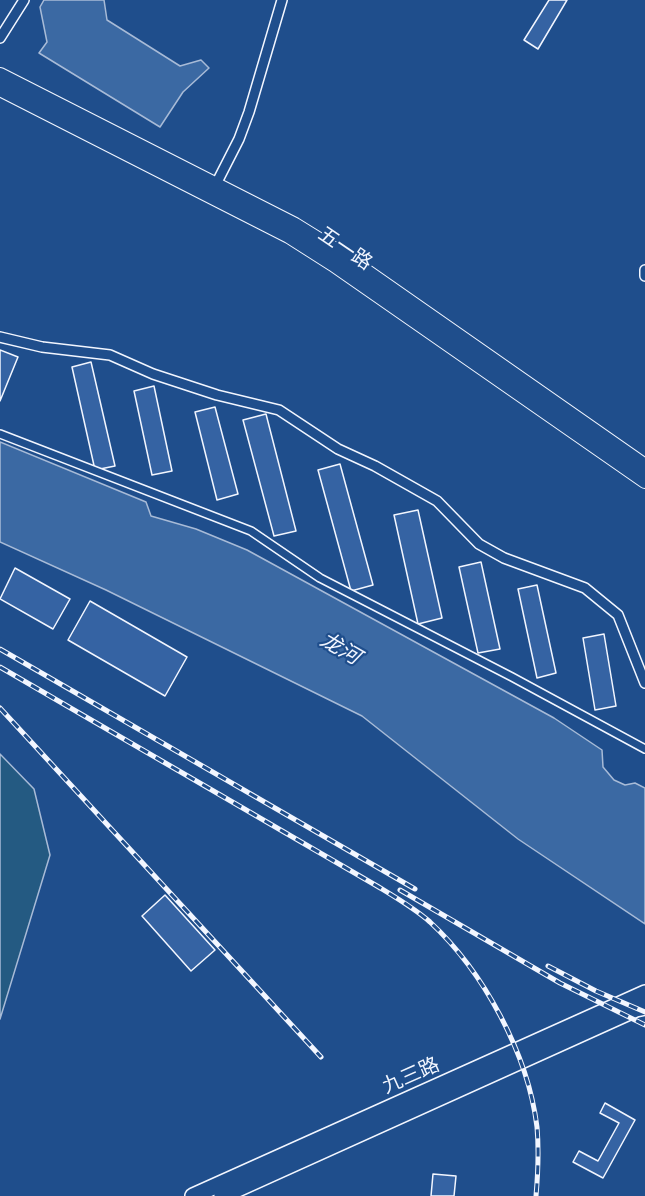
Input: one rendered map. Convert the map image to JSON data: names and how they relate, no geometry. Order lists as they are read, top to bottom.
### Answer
{
  "streets": {
    "highway": ["九三路"],
    "main road": ["五一路"]
  },
  "water": ["龙河"]
}
